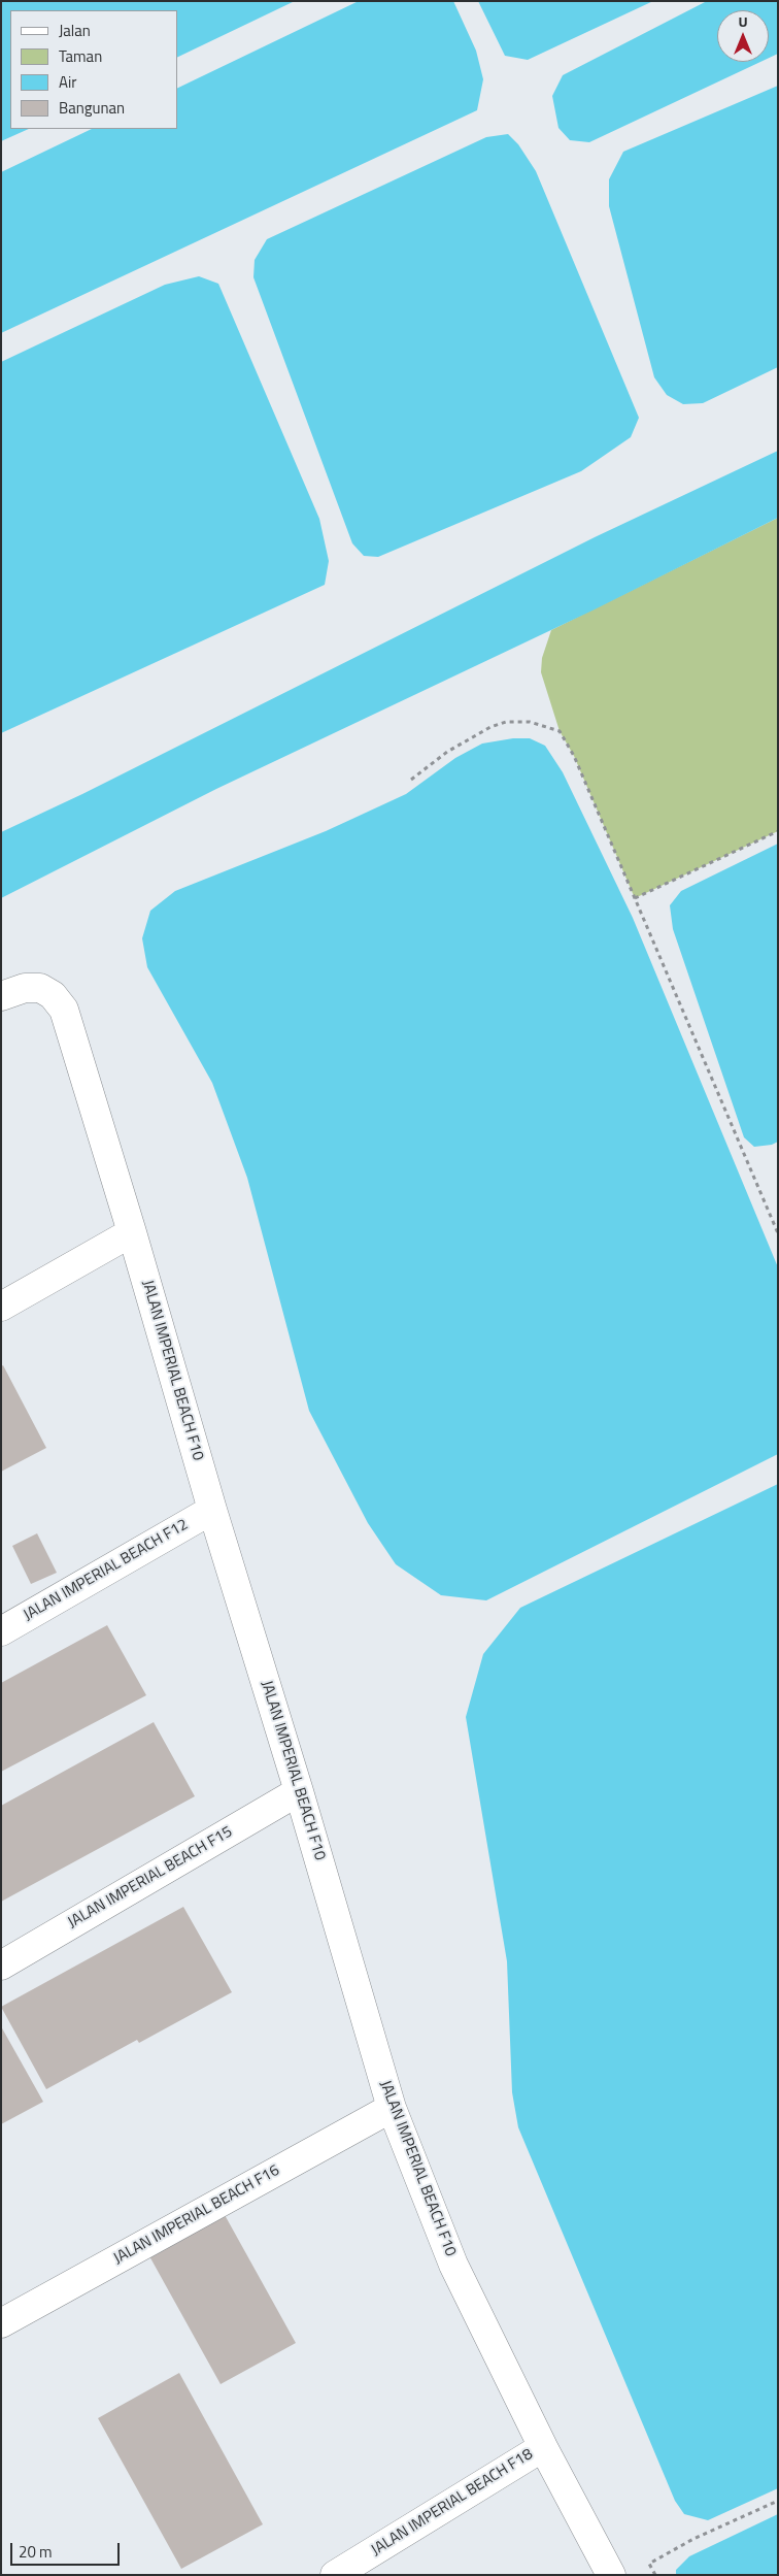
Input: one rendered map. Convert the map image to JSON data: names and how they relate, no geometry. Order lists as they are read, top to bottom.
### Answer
{
  "streets": {
    "street": [
      "JALAN IMPERIAL BEACH F10",
      "JALAN IMPERIAL BEACH F12",
      "JALAN IMPERIAL BEACH F15",
      "JALAN IMPERIAL BEACH F16",
      "JALAN IMPERIAL BEACH F18"
    ]
  },
  "crossings": [
    ["JALAN IMPERIAL BEACH F10", "JALAN IMPERIAL BEACH F12"],
    ["JALAN IMPERIAL BEACH F10", "JALAN IMPERIAL BEACH F15"],
    ["JALAN IMPERIAL BEACH F10", "JALAN IMPERIAL BEACH F16"],
    ["JALAN IMPERIAL BEACH F10", "JALAN IMPERIAL BEACH F18"]
  ],
  "legend": [
    "Jalan",
    "Taman",
    "Air",
    "Bangunan"
  ],
  "scale_bar": "20 m",
  "north": "top"
}
